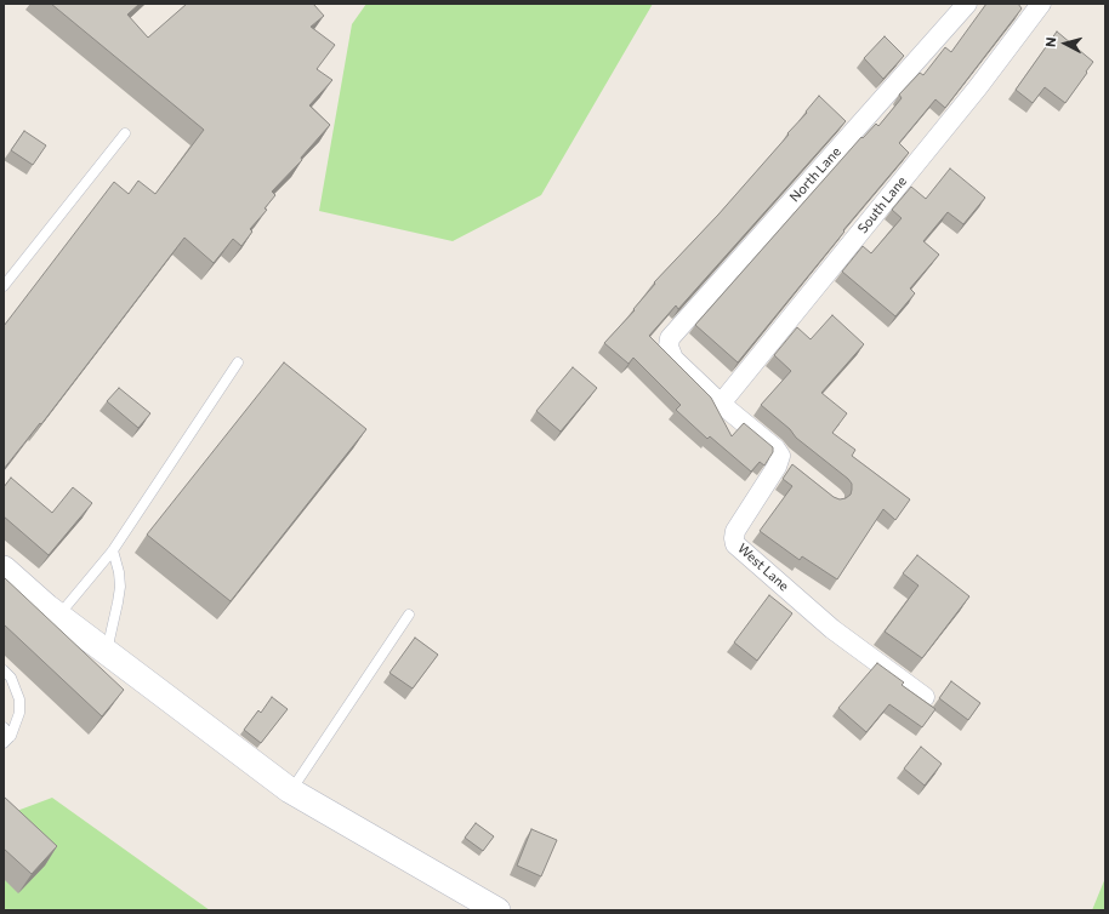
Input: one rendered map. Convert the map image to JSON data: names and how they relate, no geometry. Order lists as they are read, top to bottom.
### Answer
{
  "streets": {
    "street": ["North Lane", "South Lane", "West Lane"]
  },
  "crossings": [
    ["North Lane", "West Lane"],
    ["South Lane", "West Lane"]
  ],
  "north": "left"
}
